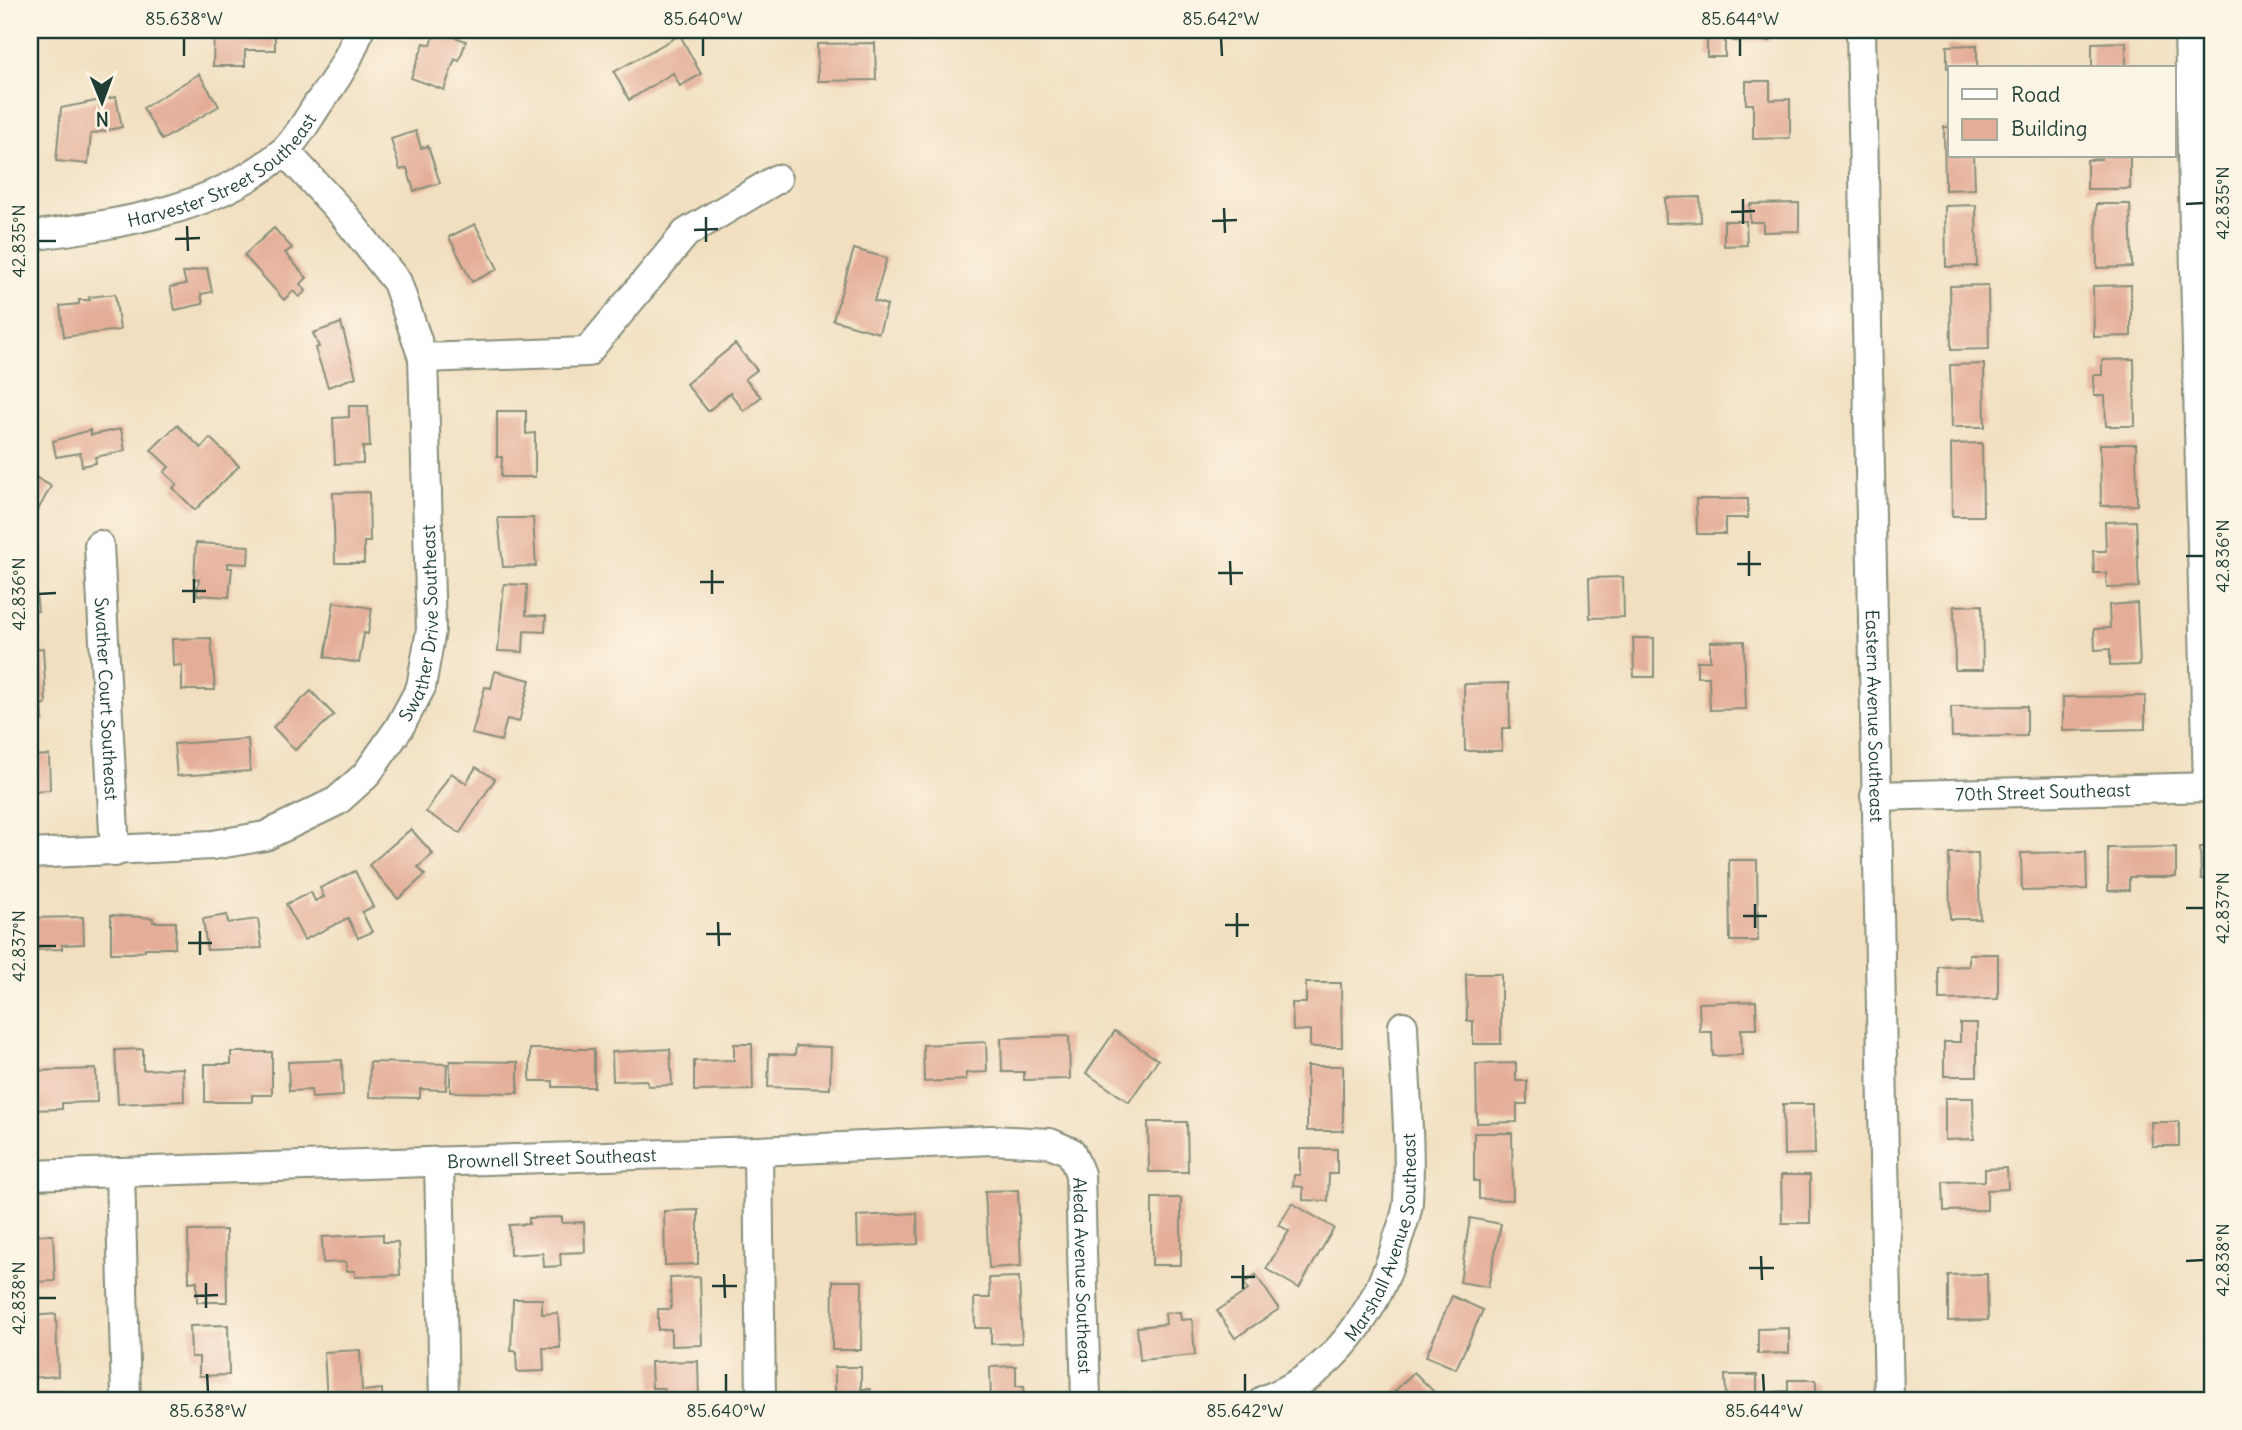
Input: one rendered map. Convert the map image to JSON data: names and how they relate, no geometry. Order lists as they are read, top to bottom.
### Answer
{
  "streets": {
    "street": [
      "Harvester Street Southeast",
      "Swather Drive Southeast",
      "Swather Court Southeast",
      "Eastern Avenue Southeast",
      "70th Street Southeast",
      "Brownell Street Southeast",
      "Marshall Avenue Southeast",
      "Aleda Avenue Southeast"
    ]
  },
  "crossings": [
    ["Harvester Street Southeast", "Swather Drive Southeast"],
    ["Swather Drive Southeast", "Swather Court Southeast"],
    ["Eastern Avenue Southeast", "70th Street Southeast"],
    ["Brownell Street Southeast", "Aleda Avenue Southeast"]
  ],
  "legend": ["Road", "Building"],
  "north": "bottom",
  "coordinates": [
    "85.638°W",
    "85.640°W",
    "85.642°W",
    "85.644°W",
    "42.835°N",
    "42.836°N",
    "42.837°N",
    "42.838°N"
  ]
}
